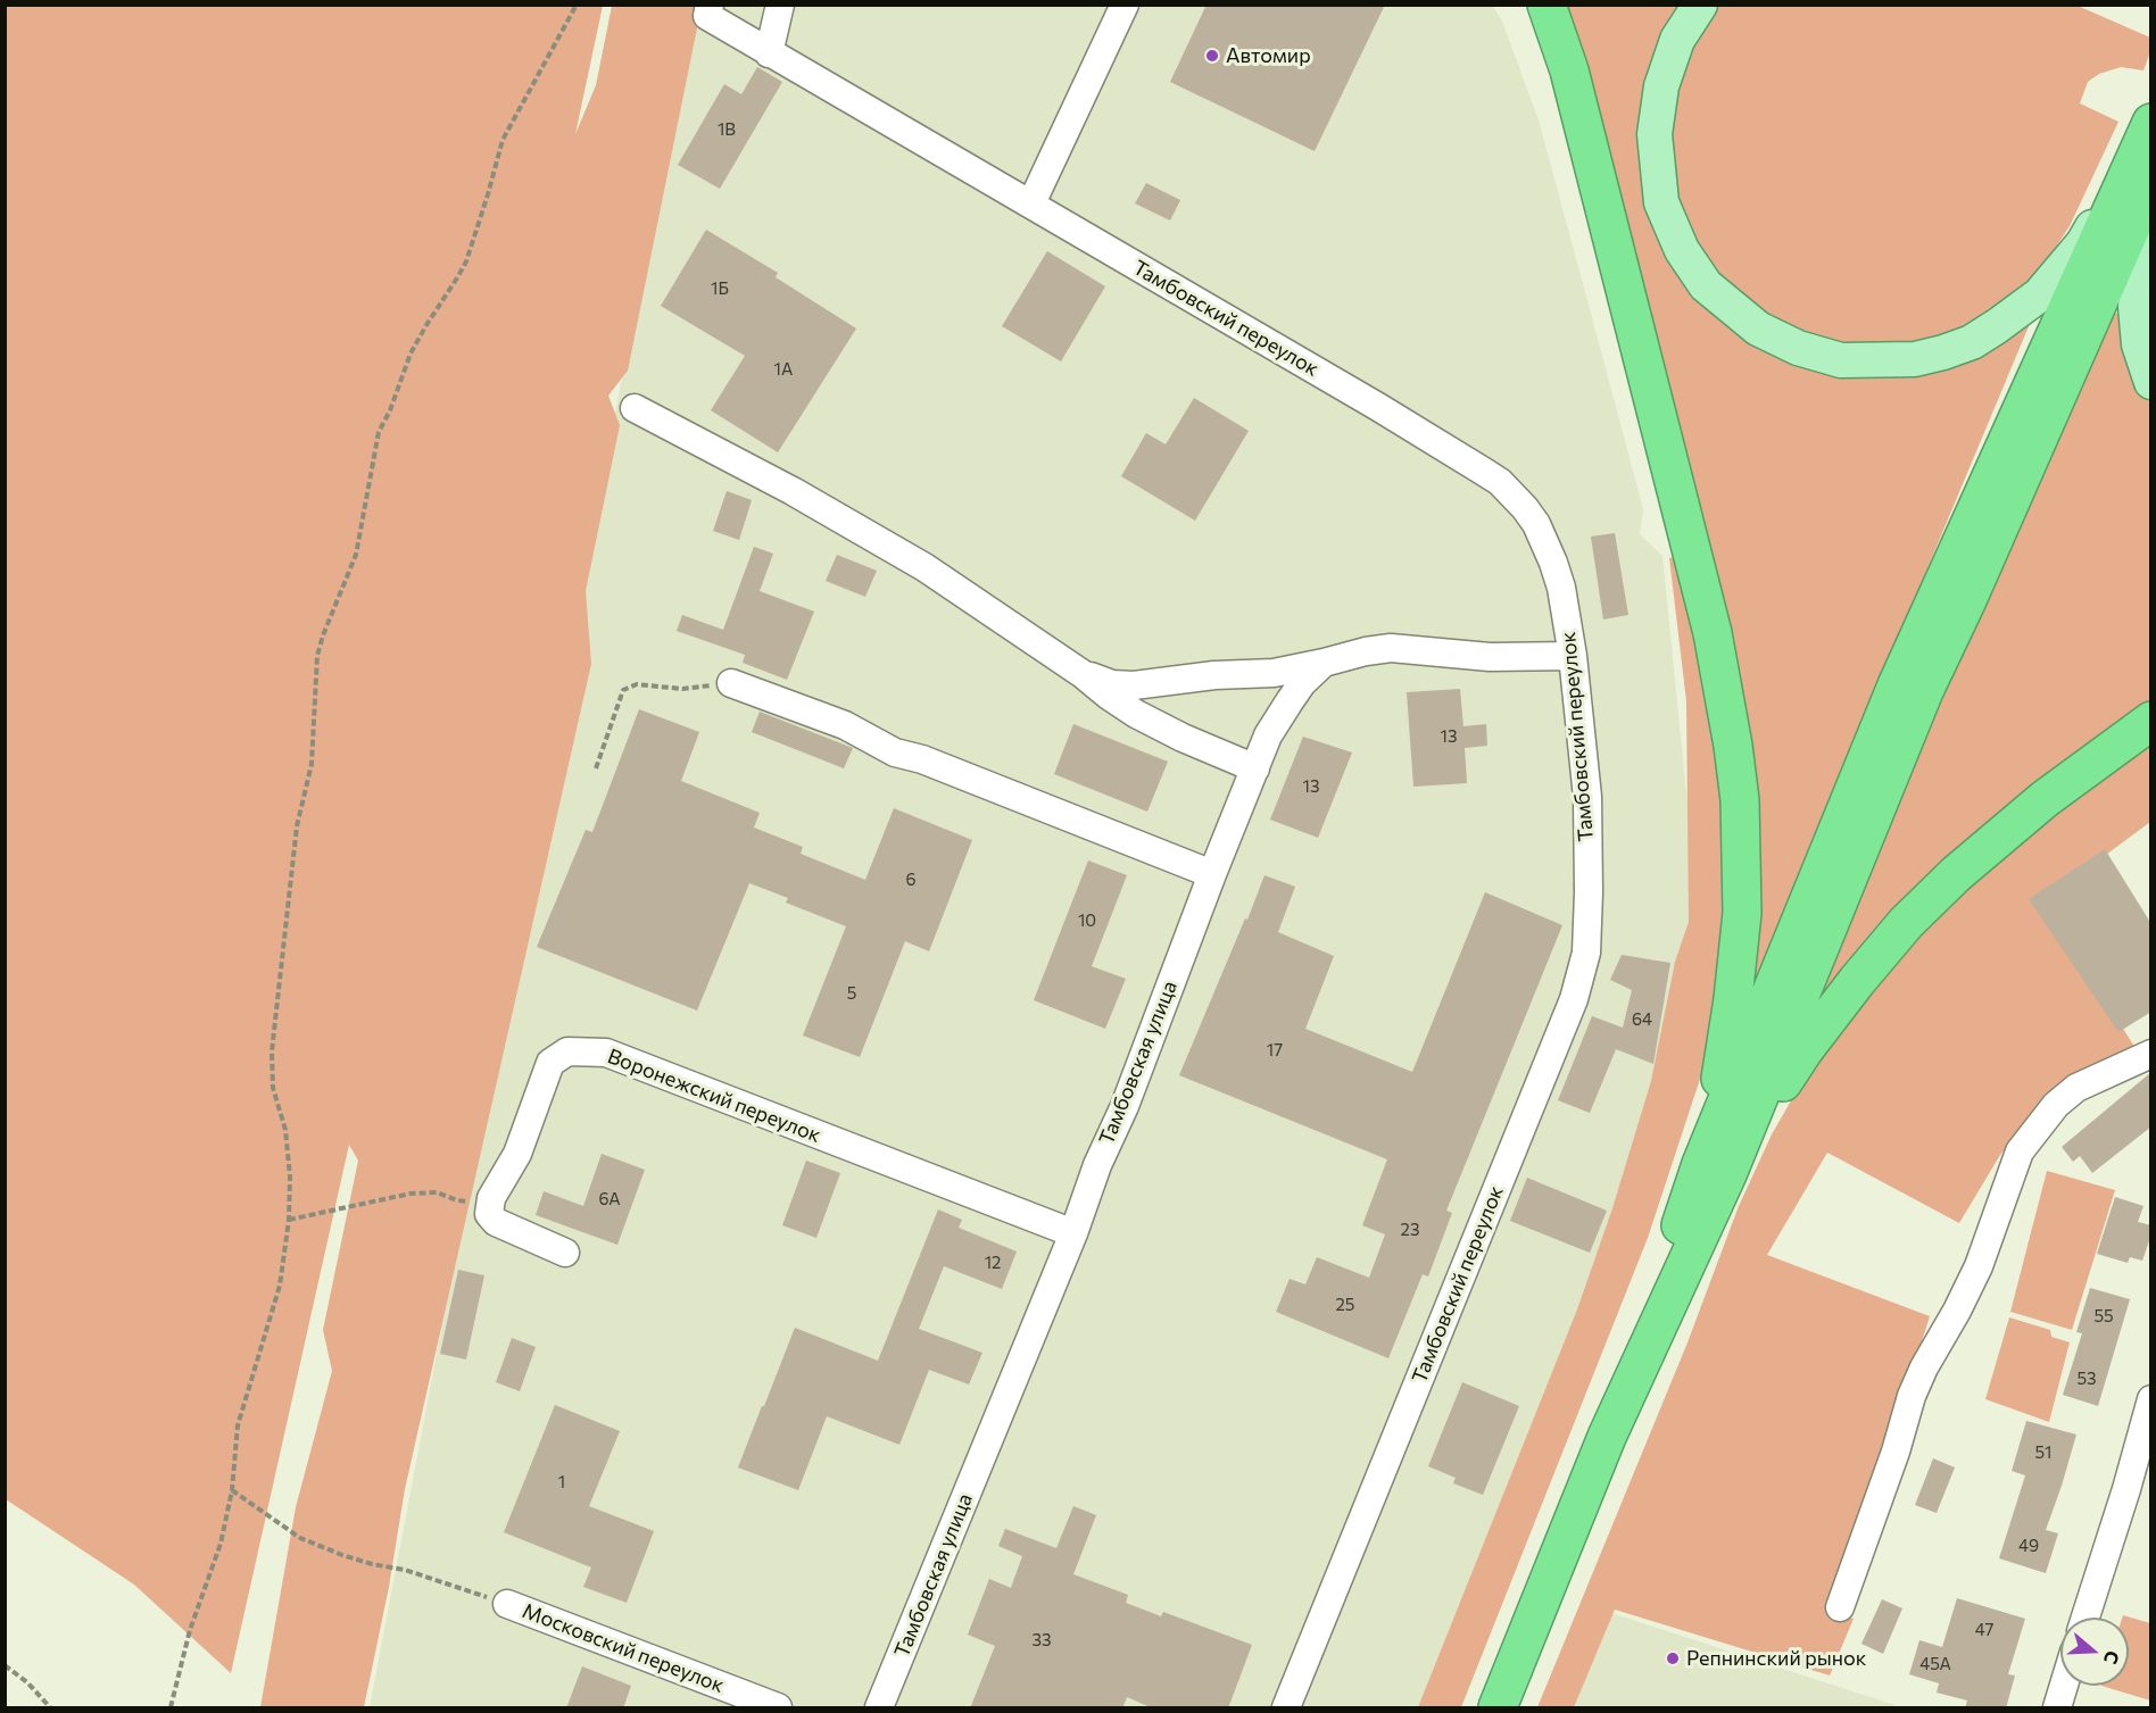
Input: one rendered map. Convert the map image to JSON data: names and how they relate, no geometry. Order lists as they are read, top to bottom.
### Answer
{
  "streets": {
    "street": [
      "Тамбовский переулок",
      "Тамбовская улица",
      "Воронежский переулок",
      "Московский переулок"
    ]
  },
  "crossings": [
    ["Тамбовская улица", "Воронежский переулок"]
  ],
  "places": ["Автомир", "Репнинский рынок"],
  "house_numbers": [
    "1В",
    "1Б",
    "1А",
    "13",
    "13",
    "6",
    "10",
    "5",
    "64",
    "17",
    "6А",
    "23",
    "12",
    "25",
    "55",
    "53",
    "51",
    "1",
    "49",
    "47",
    "33",
    "45А"
  ],
  "north": "right"
}
